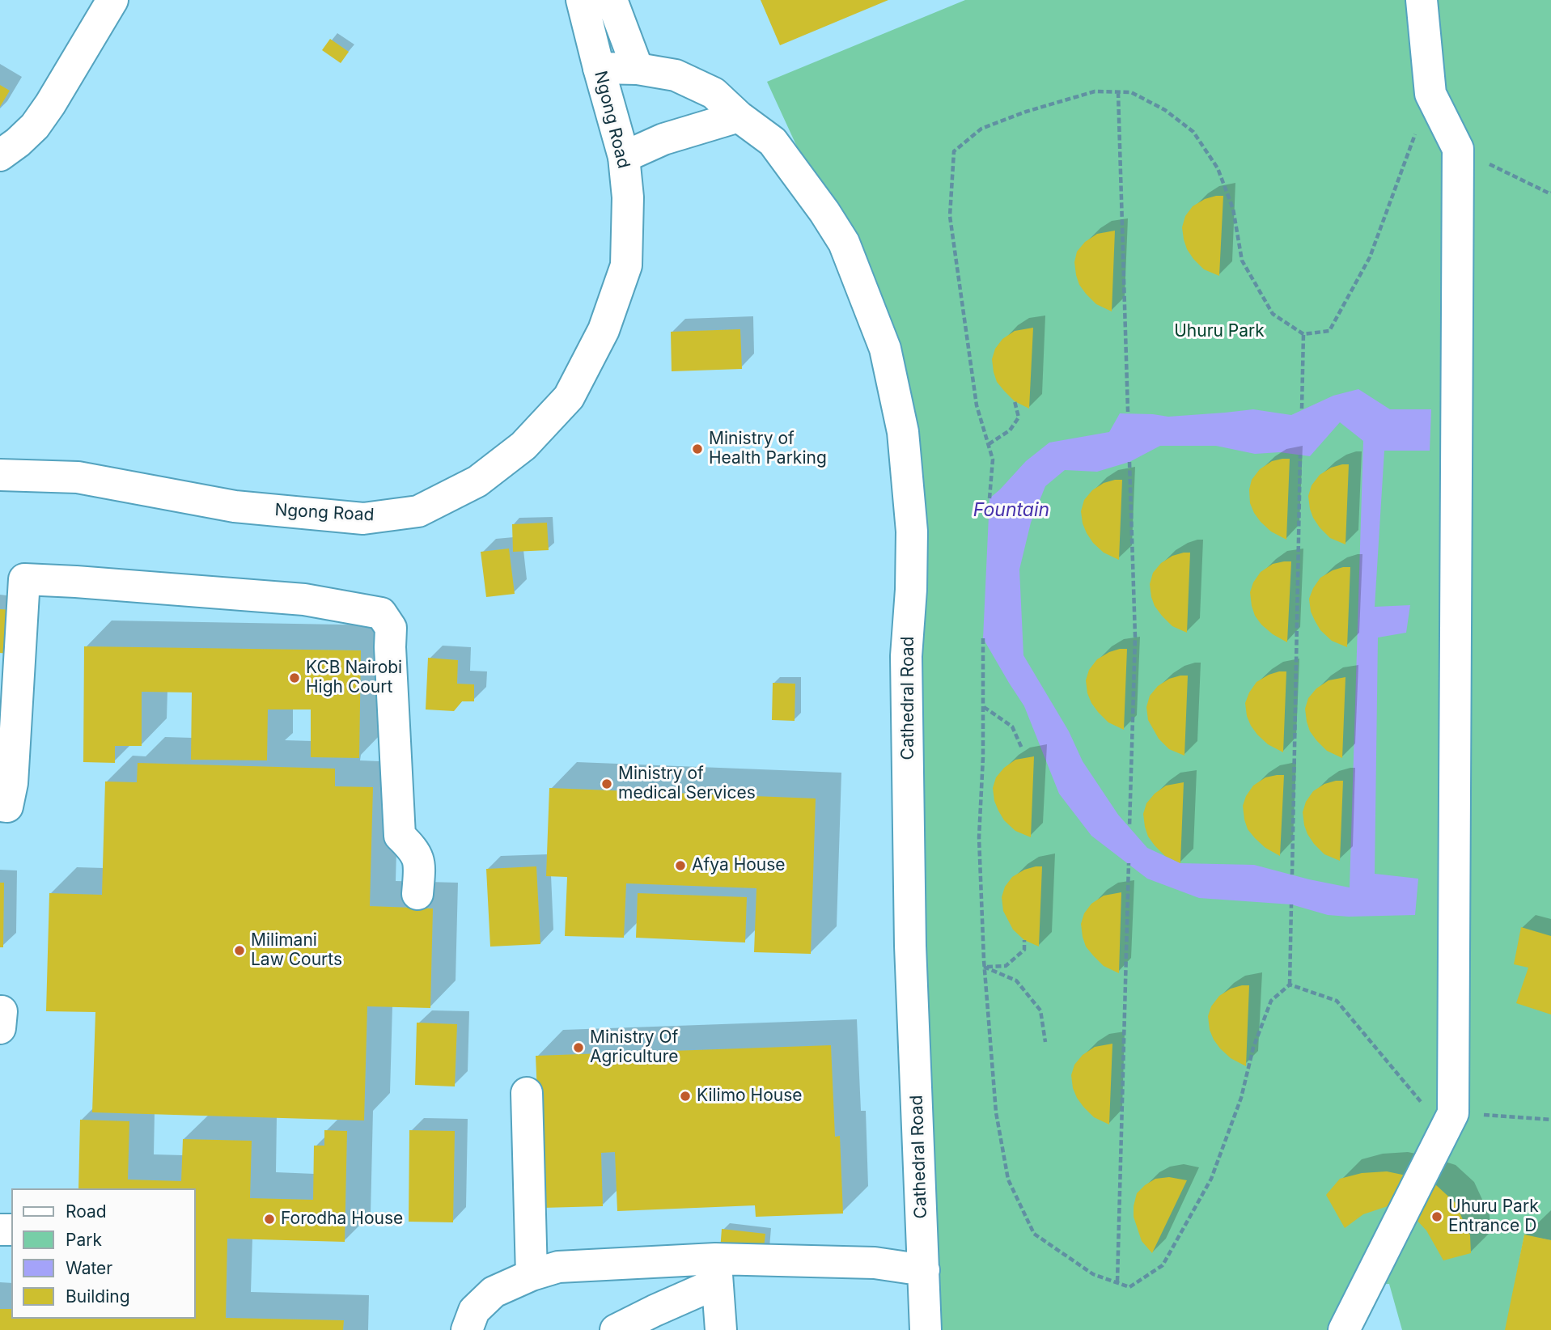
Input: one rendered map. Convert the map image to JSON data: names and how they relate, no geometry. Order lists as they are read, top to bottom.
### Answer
{
  "streets": {
    "street": ["Ngong Road", "Cathedral Road"]
  },
  "crossings": [
    ["Ngong Road", "Cathedral Road"]
  ],
  "water": ["Fountain"],
  "parks": ["Uhuru Park"],
  "places": [
    "Ministry of Health Parking",
    "KCB Nairobi High Court",
    "Ministry of medical Services",
    "Afya House",
    "Milimani Law Courts",
    "Ministry Of Agriculture",
    "Kilimo House",
    "Uhuru Park Entrance D",
    "Forodha House"
  ],
  "legend": [
    "Road",
    "Park",
    "Water",
    "Building"
  ]
}
